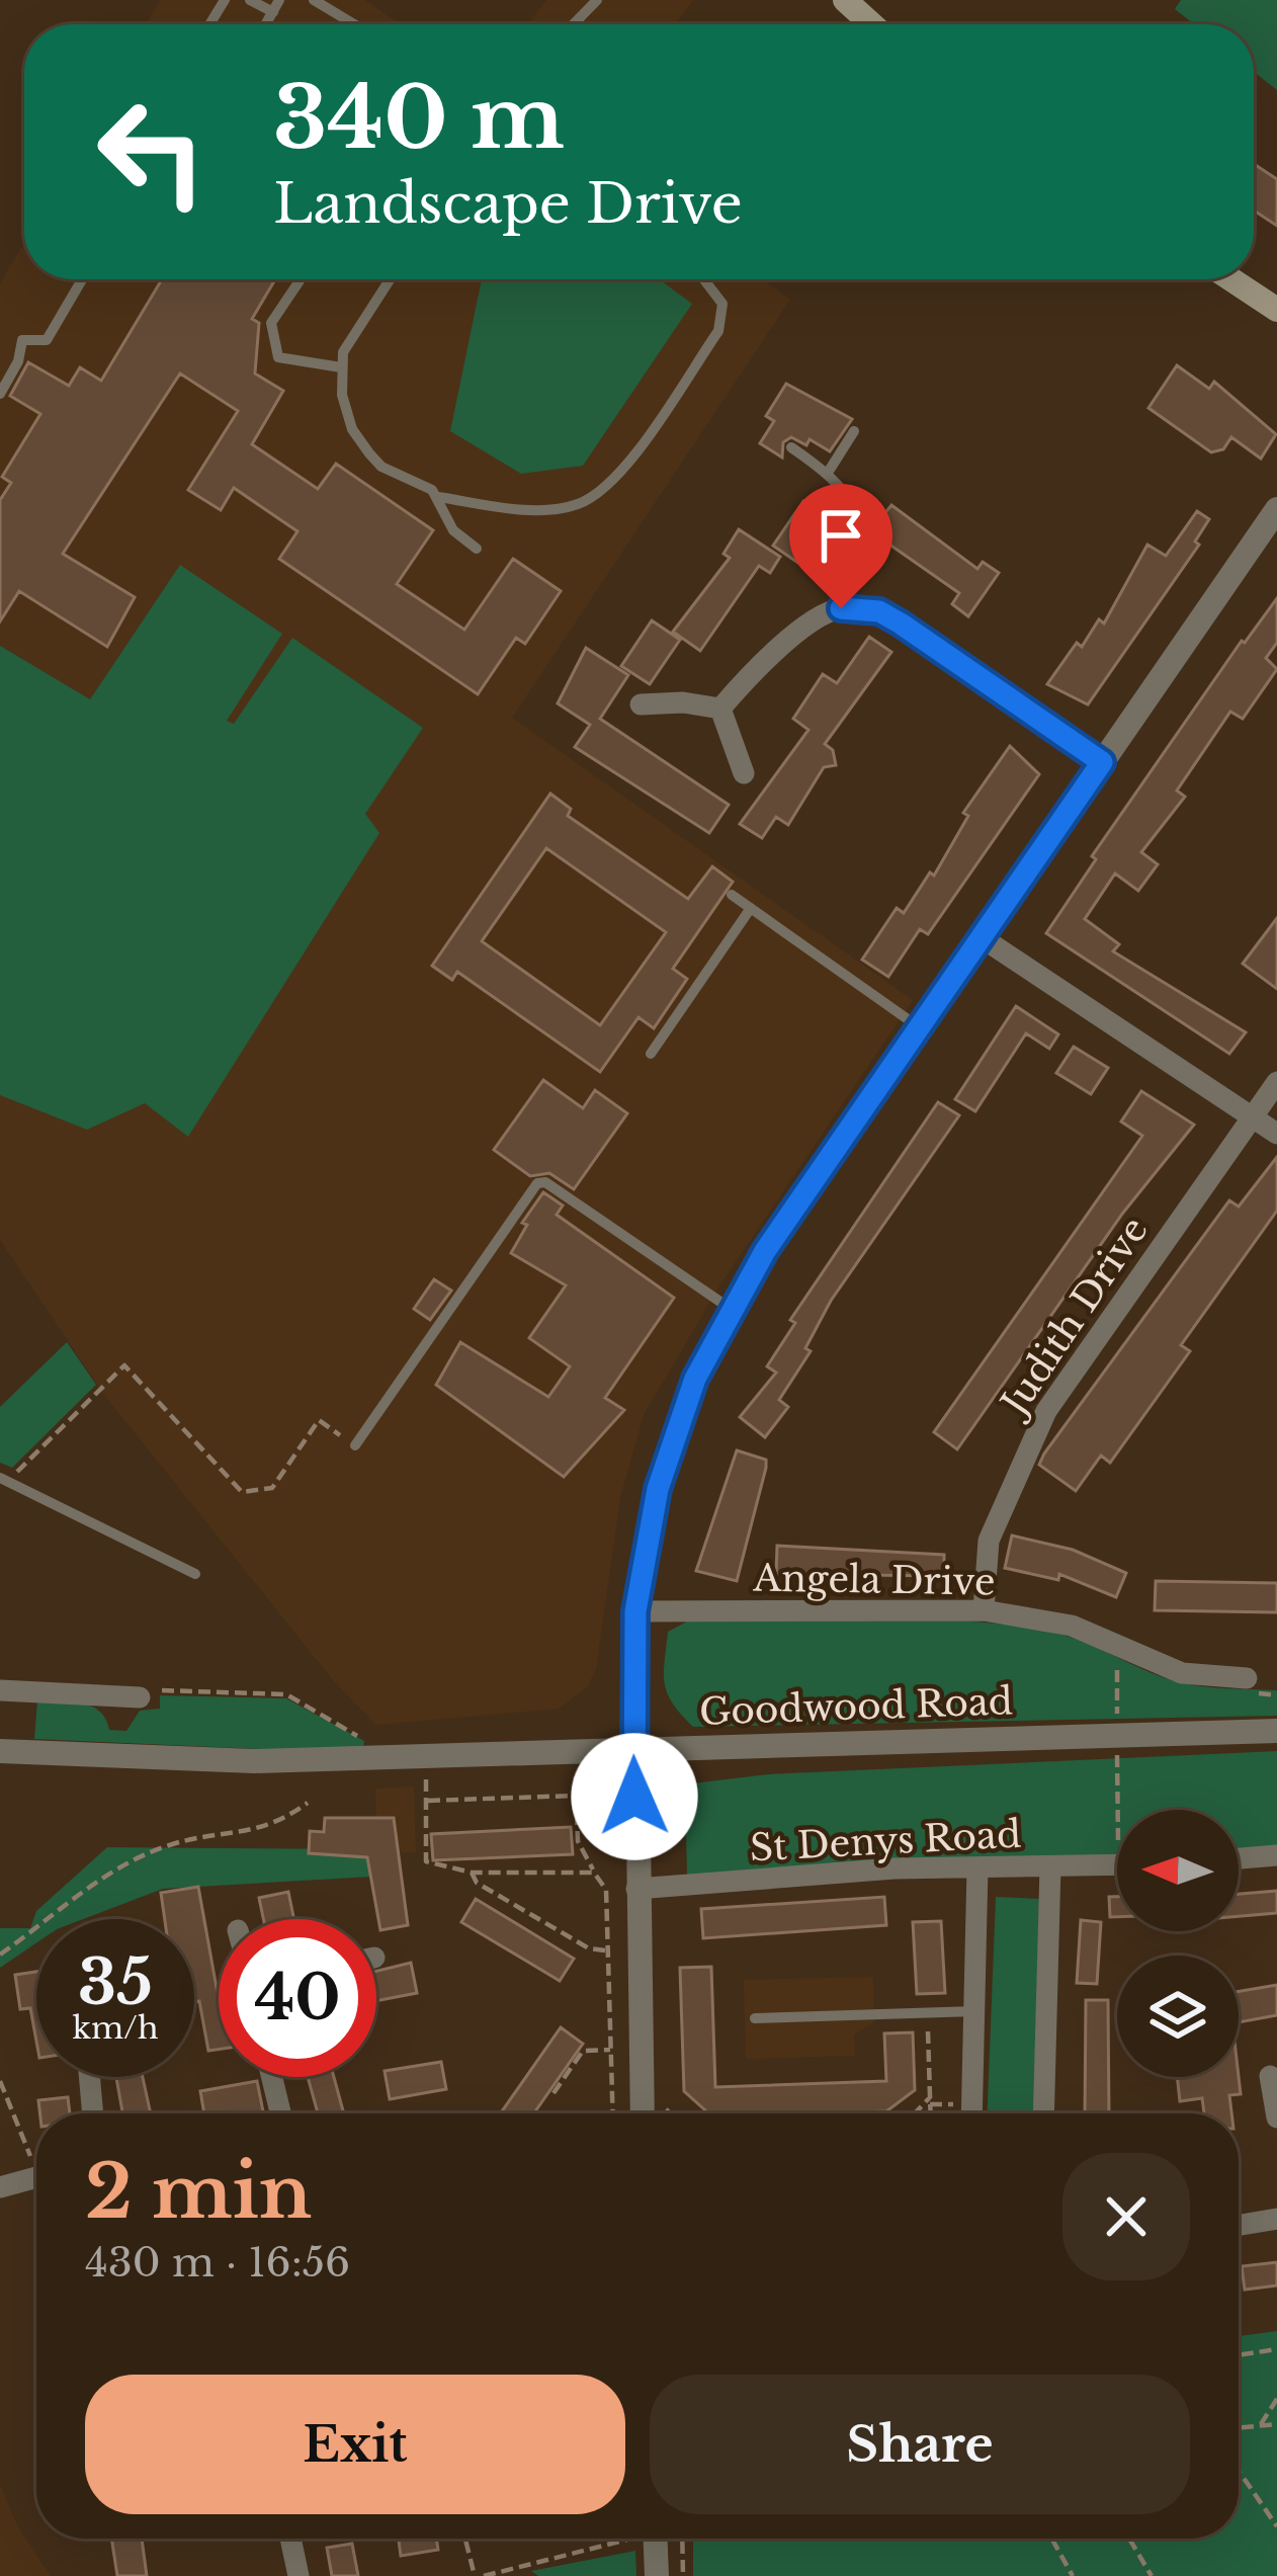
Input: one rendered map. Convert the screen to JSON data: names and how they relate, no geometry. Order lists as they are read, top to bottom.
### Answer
{
  "streets": {
    "street": [
      "Judith Drive",
      "Angela Drive",
      "Goodwood Road",
      "St Denys Road"
    ]
  },
  "crossings": [
    ["Judith Drive", "Angela Drive"]
  ],
  "north": "left",
  "page": {
    "turn": ["340 m", "Landscape Drive"],
    "speed": "35 km/h",
    "limit": "40",
    "heading": ["2 min", "430 m · 16:56"],
    "buttons": ["Exit", "Share"]
  }
}
